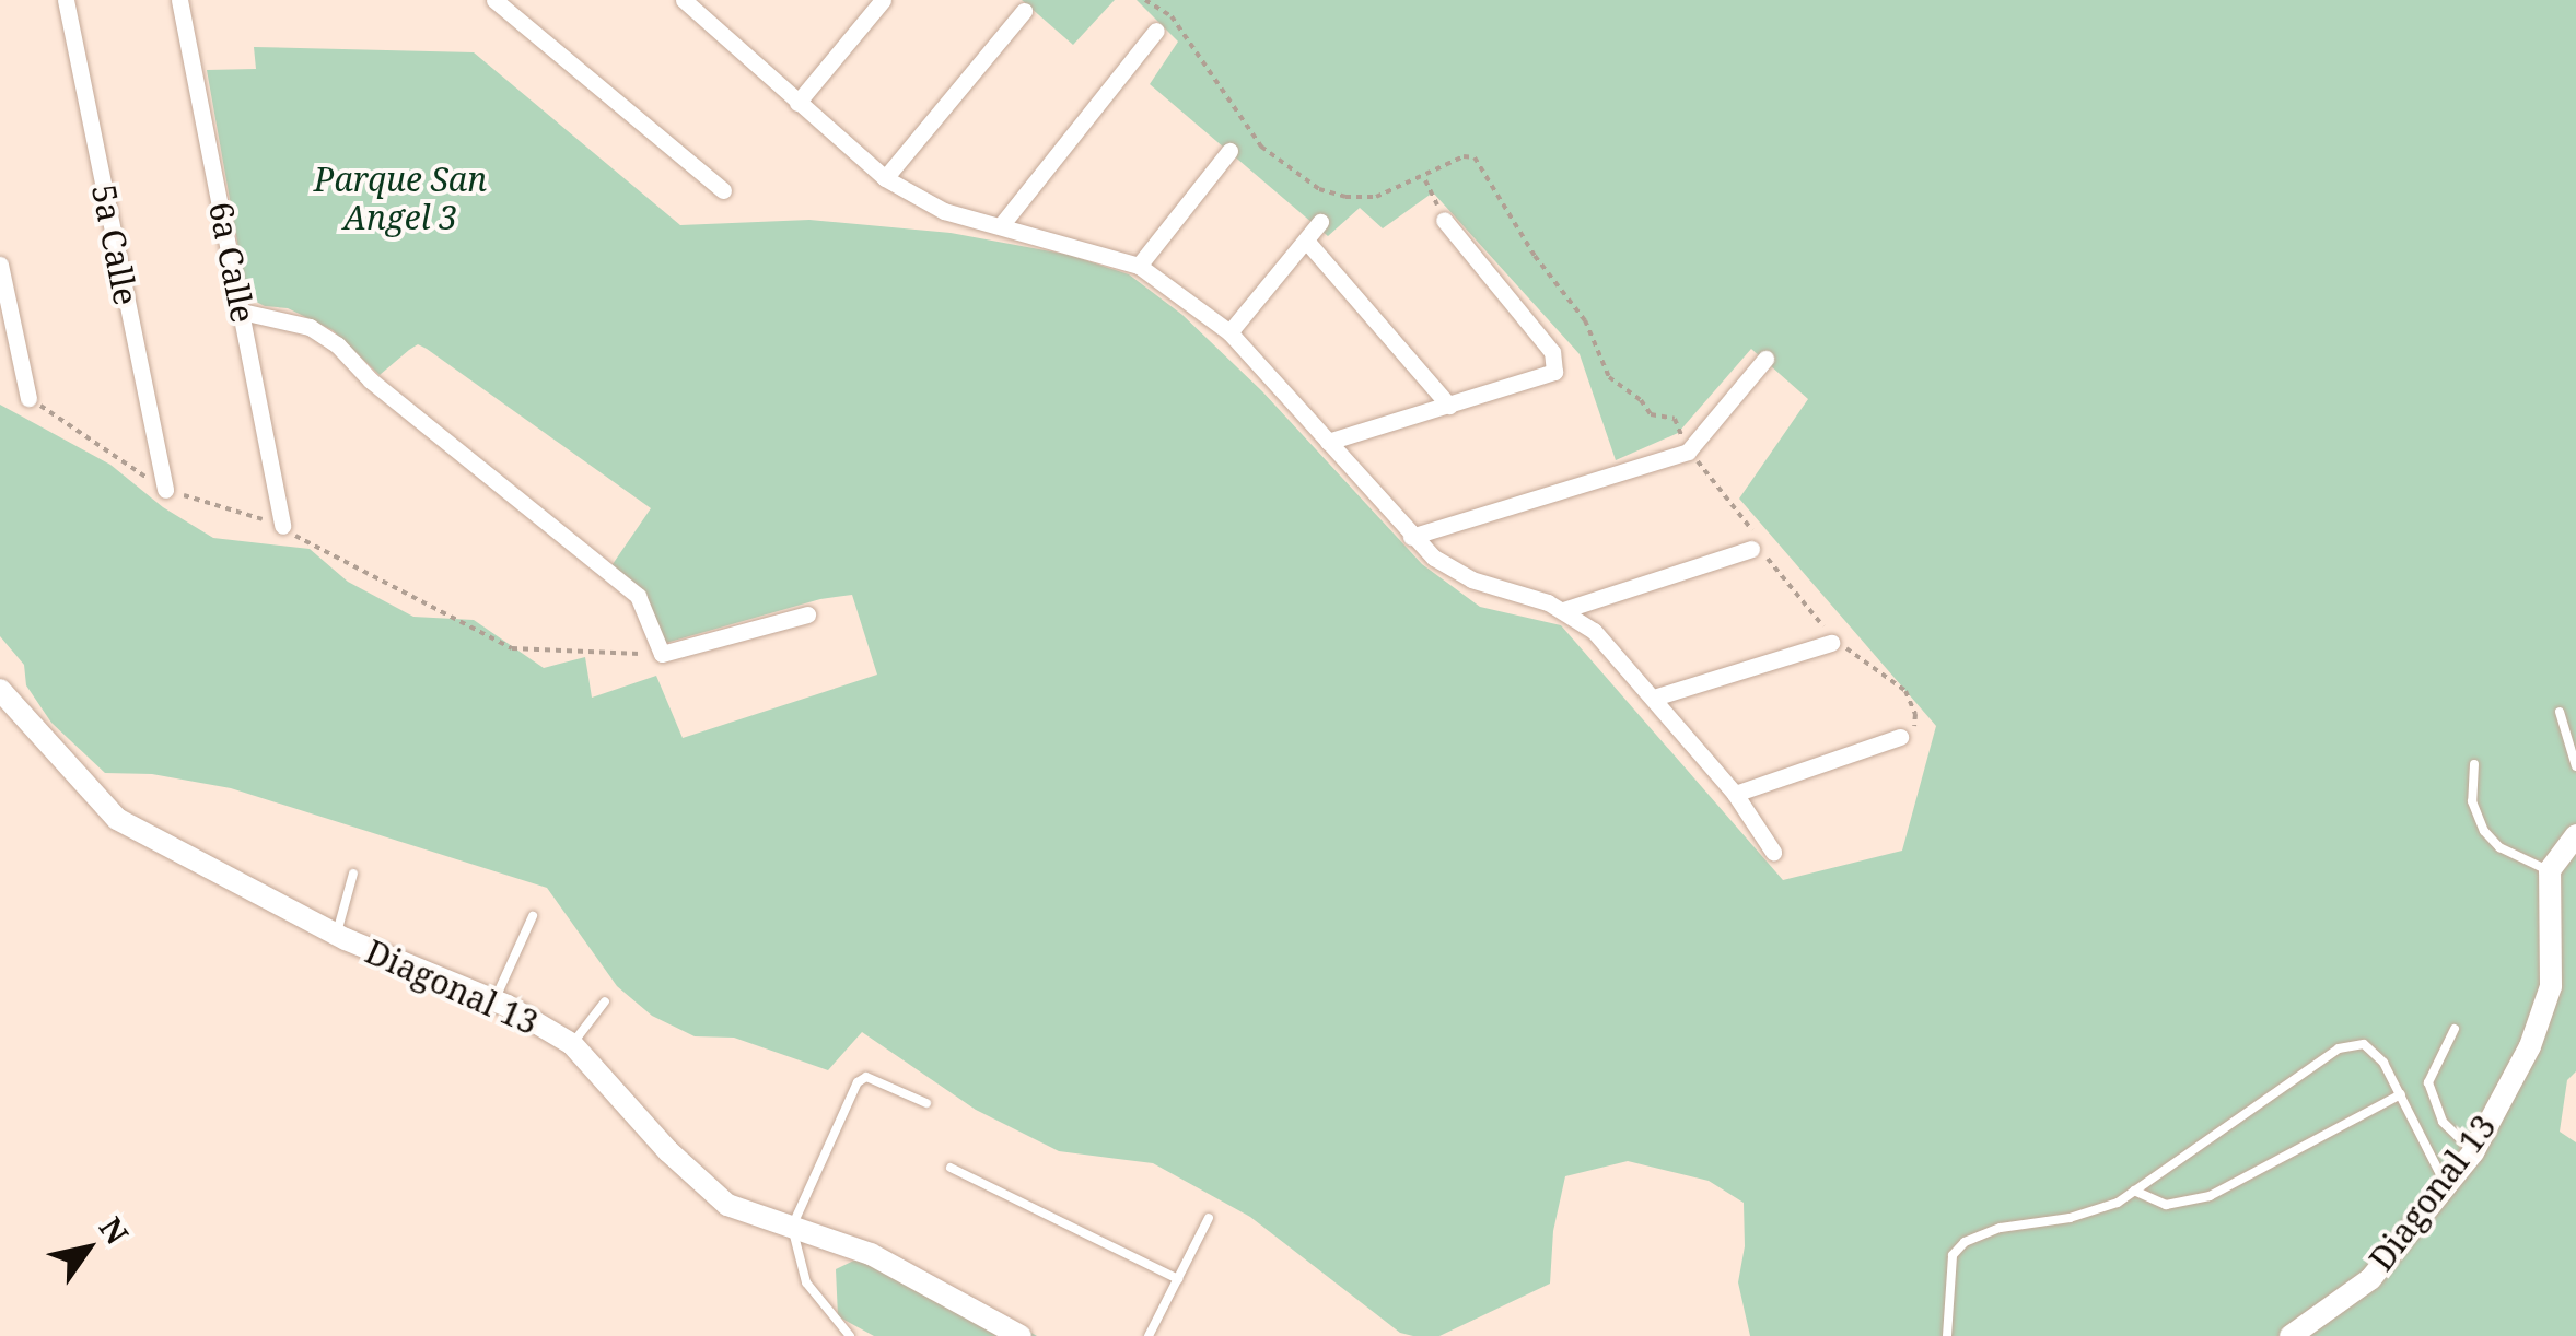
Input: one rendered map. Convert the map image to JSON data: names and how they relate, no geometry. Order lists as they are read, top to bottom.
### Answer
{
  "streets": {
    "street": ["5a Calle", "6a Calle", "Diagonal 13"]
  },
  "parks": ["Parque San Angel 3"],
  "north": "top right"
}
